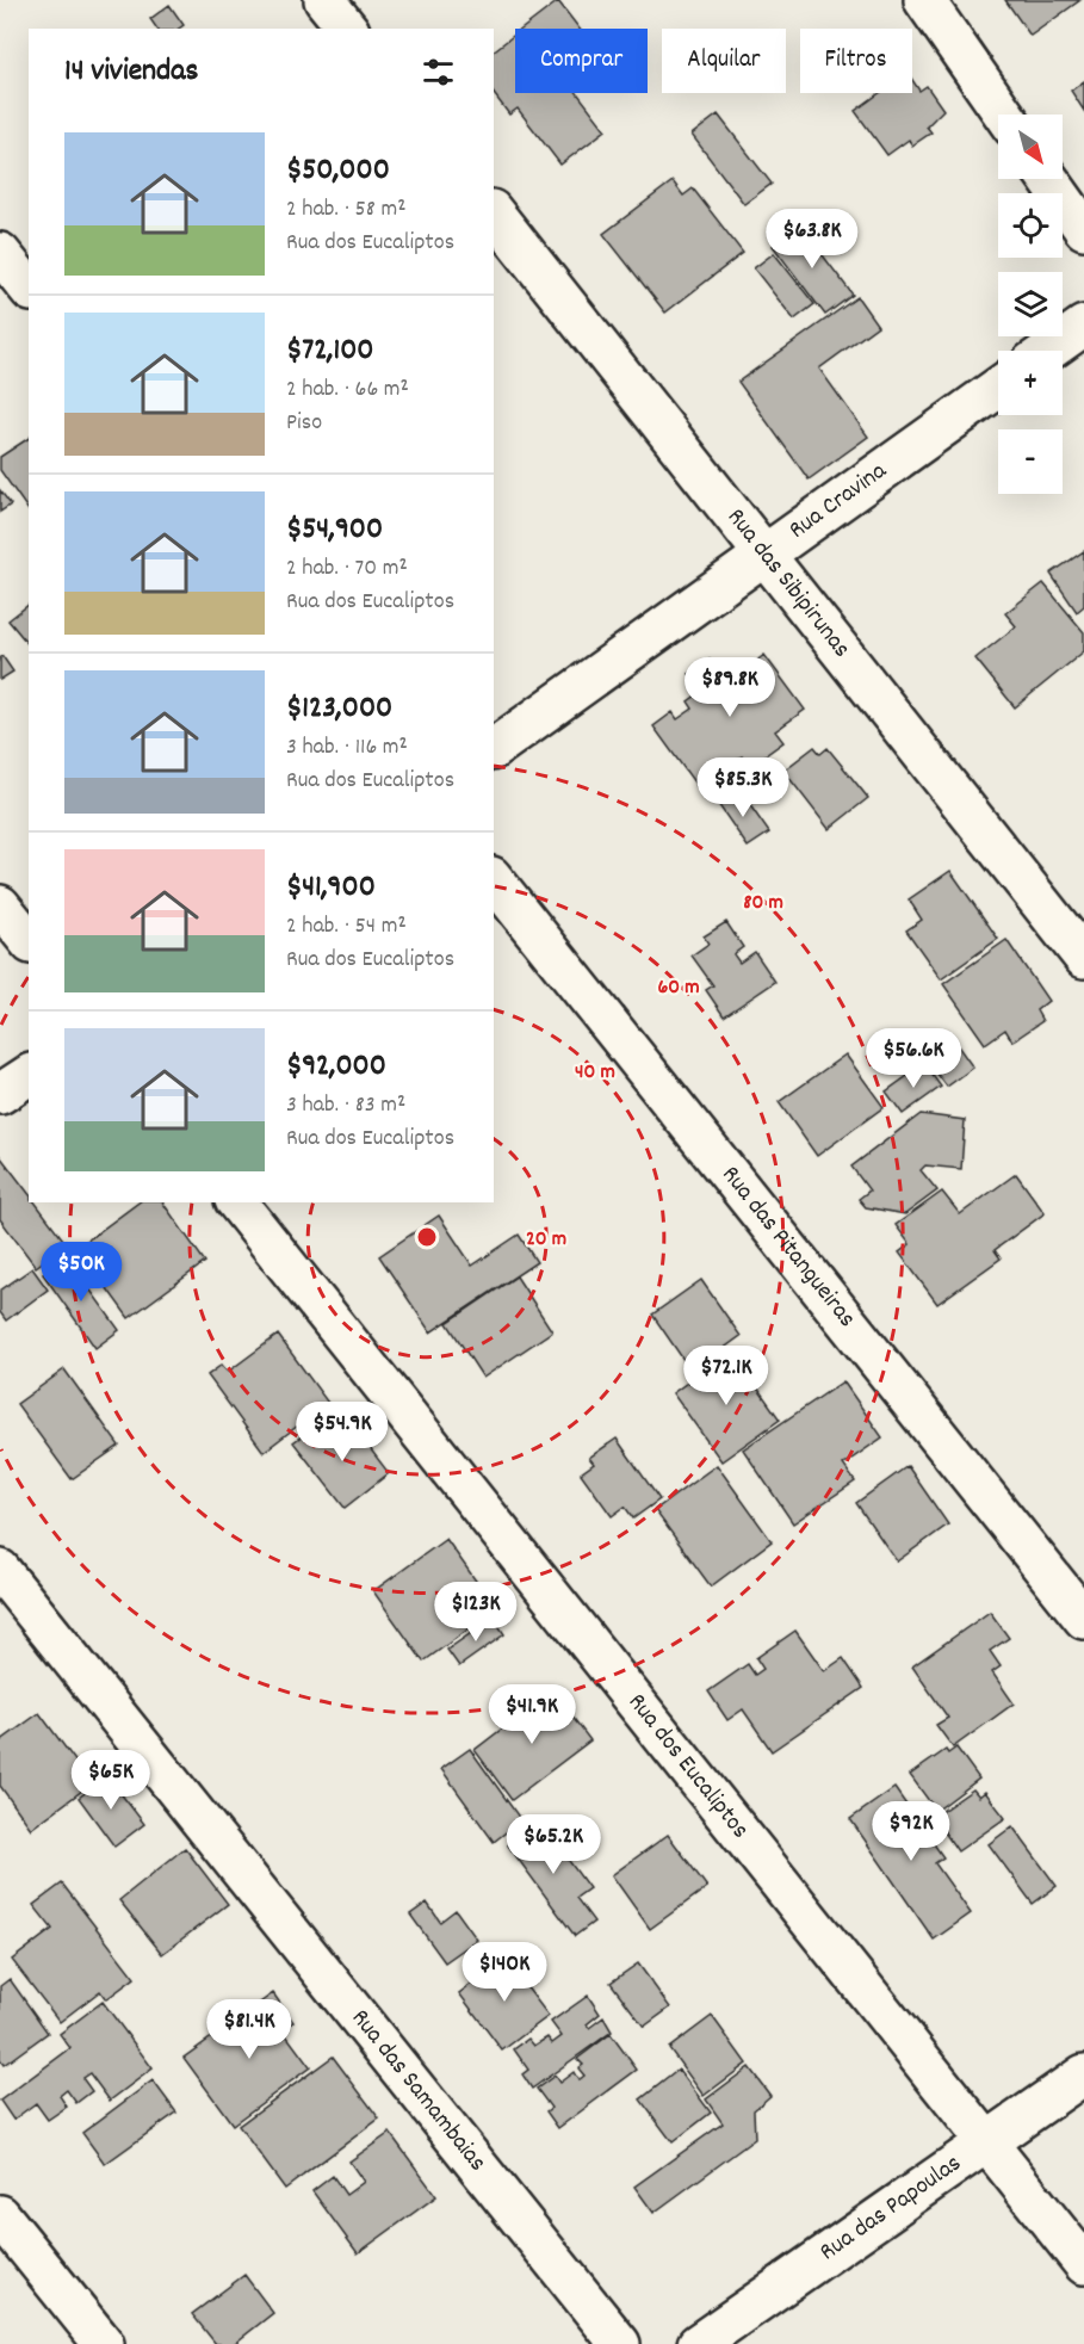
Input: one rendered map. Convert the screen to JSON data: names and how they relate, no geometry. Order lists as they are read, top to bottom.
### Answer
{
  "streets": {
    "street": [
      "Rua Cravina",
      "Rua das Sibipirunas",
      "Rua das Pitangueiras",
      "Rua dos Eucaliptos",
      "Rua das Samambaias",
      "Rua das Papoulas"
    ]
  },
  "crossings": [
    ["Rua Cravina", "Rua das Sibipirunas"],
    ["Rua dos Eucaliptos", "Rua das Papoulas"]
  ],
  "north": "bottom right",
  "page": {
    "chip": ["Comprar", "Alquilar", "Filtros"],
    "heading": "14 viviendas",
    "map_buttons": ["+", "−"],
    "list": [
      {
        "name": "$50,000",
        "note": "2 hab. · 58 m² · Rua dos Eucaliptos"
      },
      {
        "name": "$72,100",
        "note": "2 hab. · 66 m² · Piso"
      },
      {
        "name": "$54,900",
        "note": "2 hab. · 70 m² · Rua dos Eucaliptos"
      },
      {
        "name": "$123,000",
        "note": "3 hab. · 116 m² · Rua dos Eucaliptos"
      },
      {
        "name": "$41,900",
        "note": "2 hab. · 54 m² · Rua dos Eucaliptos"
      },
      {
        "name": "$92,000",
        "note": "3 hab. · 83 m² · Rua dos Eucaliptos"
      }
    ],
    "price": [
      "$63.8K",
      "$89.8K",
      "$85.3K",
      "$56.6K",
      "$50K",
      "$72.1K",
      "$54.9K",
      "$123K",
      "$41.9K",
      "$65K",
      "$92K",
      "$65.2K",
      "$140K",
      "$81.4K"
    ]
  },
  "rings": [
    "80 m",
    "60 m",
    "40 m",
    "20 m"
  ]
}
